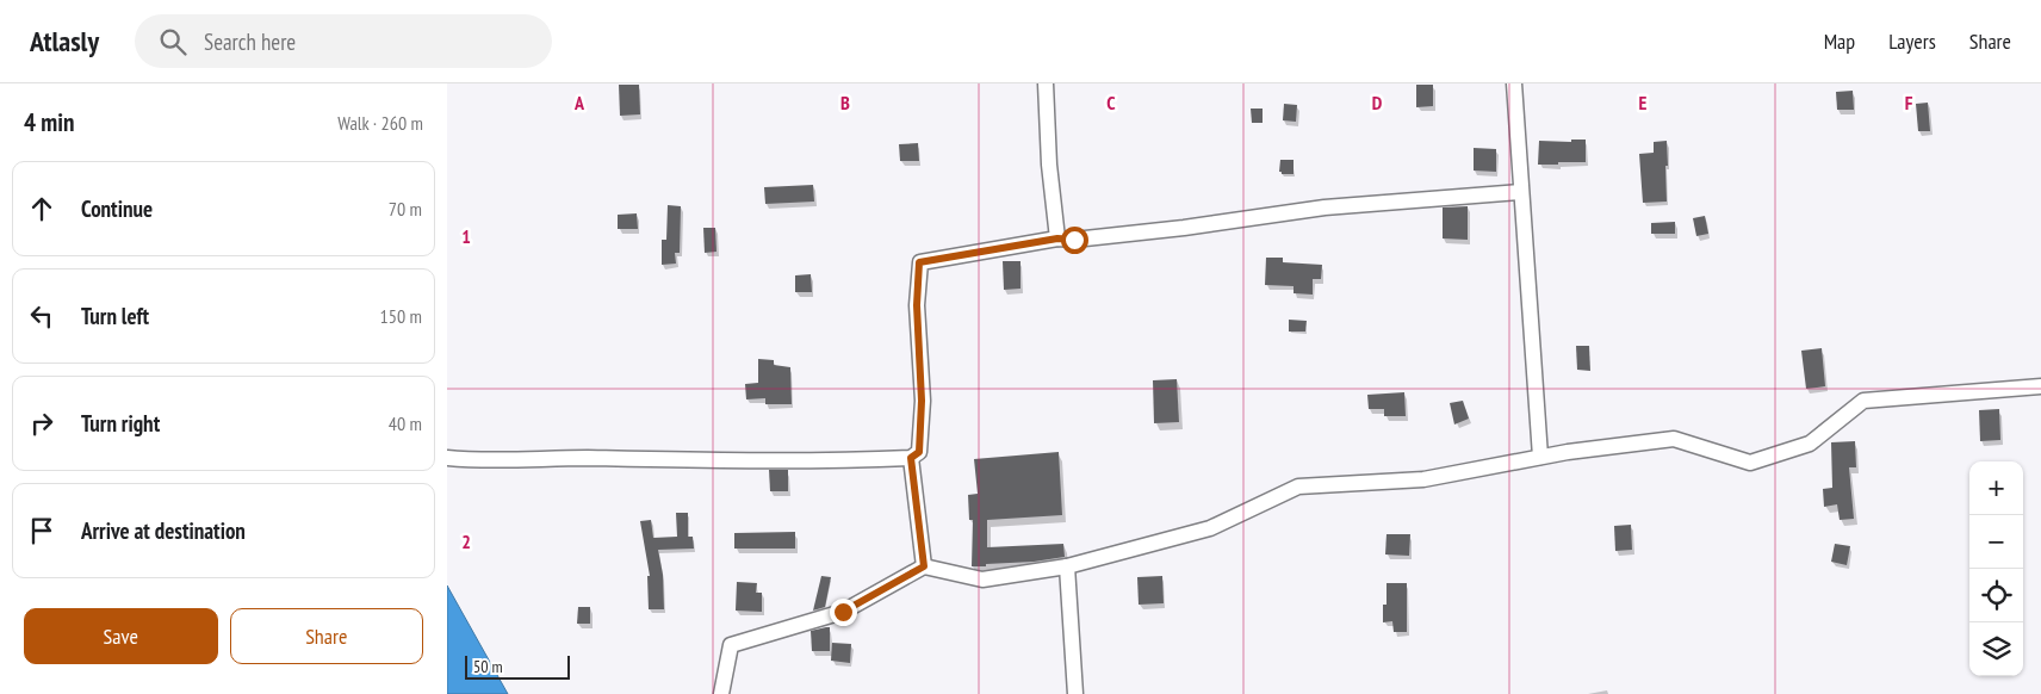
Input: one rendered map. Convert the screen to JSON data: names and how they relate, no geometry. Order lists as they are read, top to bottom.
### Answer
{
  "scale_bar": "50 m",
  "page": {
    "header": "Atlasly",
    "search": "Search here",
    "nav": ["Map", "Layers", "Share"],
    "heading": ["4 min", "Walk · 260 m"],
    "list": [
      ["Continue", "70 m"],
      ["Turn left", "150 m"],
      ["Turn right", "40 m"],
      "Arrive at destination"
    ],
    "map_buttons": ["+", "−"],
    "buttons": ["Save", "Share"],
    "scale": "50 m"
  },
  "grid": {
    "columns": [
      "A",
      "B",
      "C",
      "D",
      "E",
      "F"
    ],
    "rows": ["1", "2"]
  }
}
